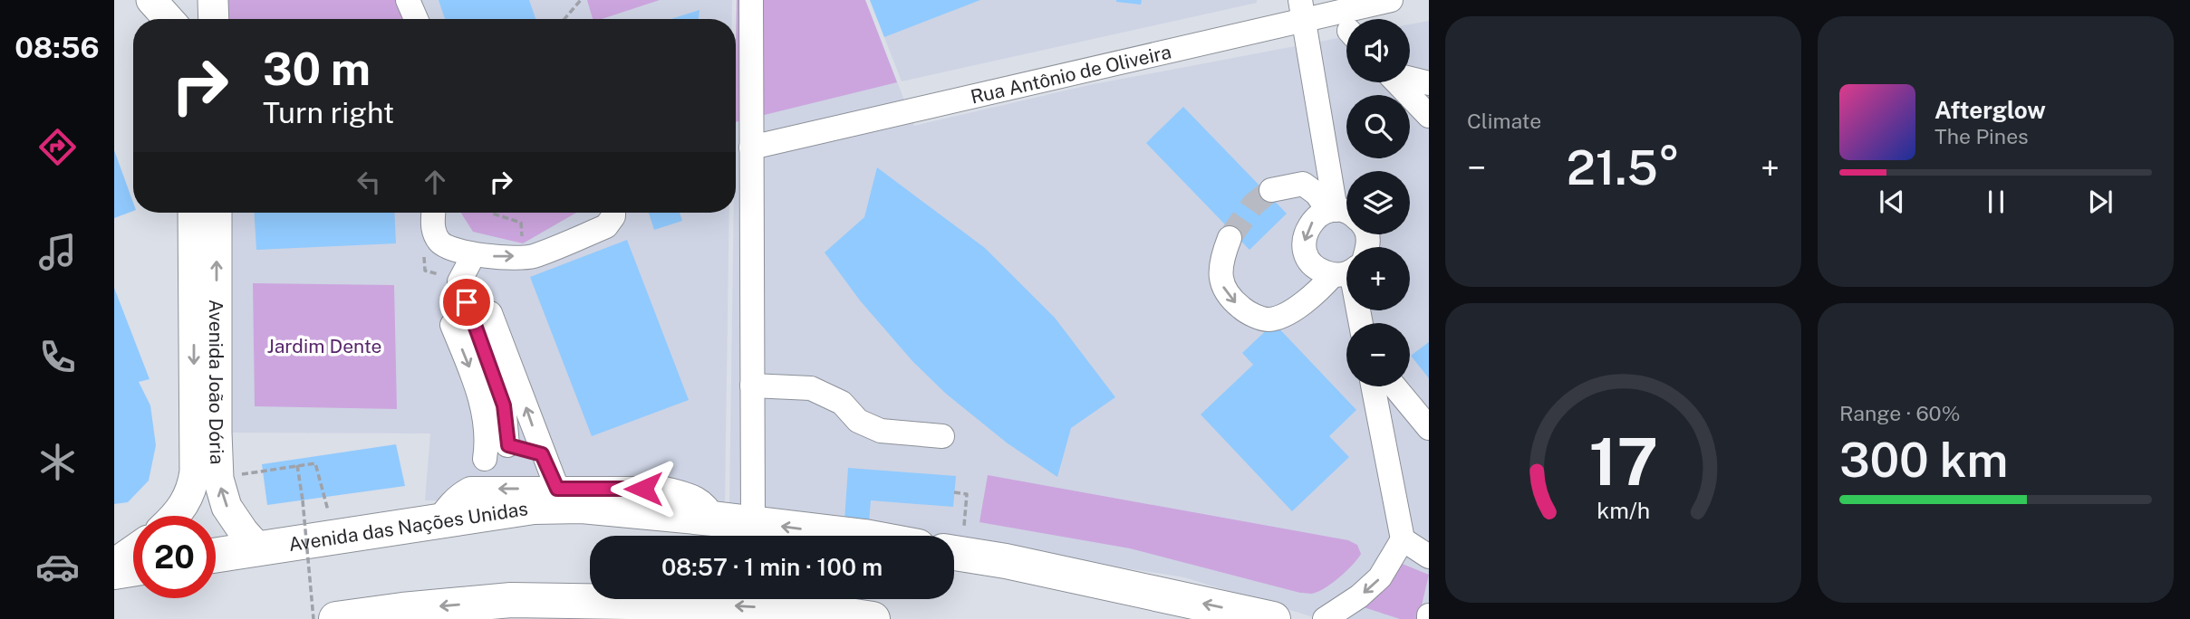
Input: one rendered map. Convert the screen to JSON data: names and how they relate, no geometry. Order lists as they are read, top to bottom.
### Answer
{
  "streets": {
    "highway": ["Avenida das Nações Unidas"],
    "main road": ["Avenida João Dória"],
    "street": ["Rua Antônio de Oliveira"]
  },
  "crossings": [
    ["Avenida João Dória", "Avenida das Nações Unidas"]
  ],
  "parks": ["Jardim Dente"],
  "page": {
    "tabs": "08:56",
    "tile": [
      "Climate",
      ["Range · 60%", "300 km"]
    ],
    "map_buttons": ["+", "−"],
    "turn": ["30 m", "Turn right"],
    "song": ["Afterglow", "The Pines"],
    "heat": ["−", "21.5°", "+"],
    "limit": "20",
    "trip": "08:57 · 1 min · 100 m",
    "gauge": ["17", "km/h"]
  }
}
